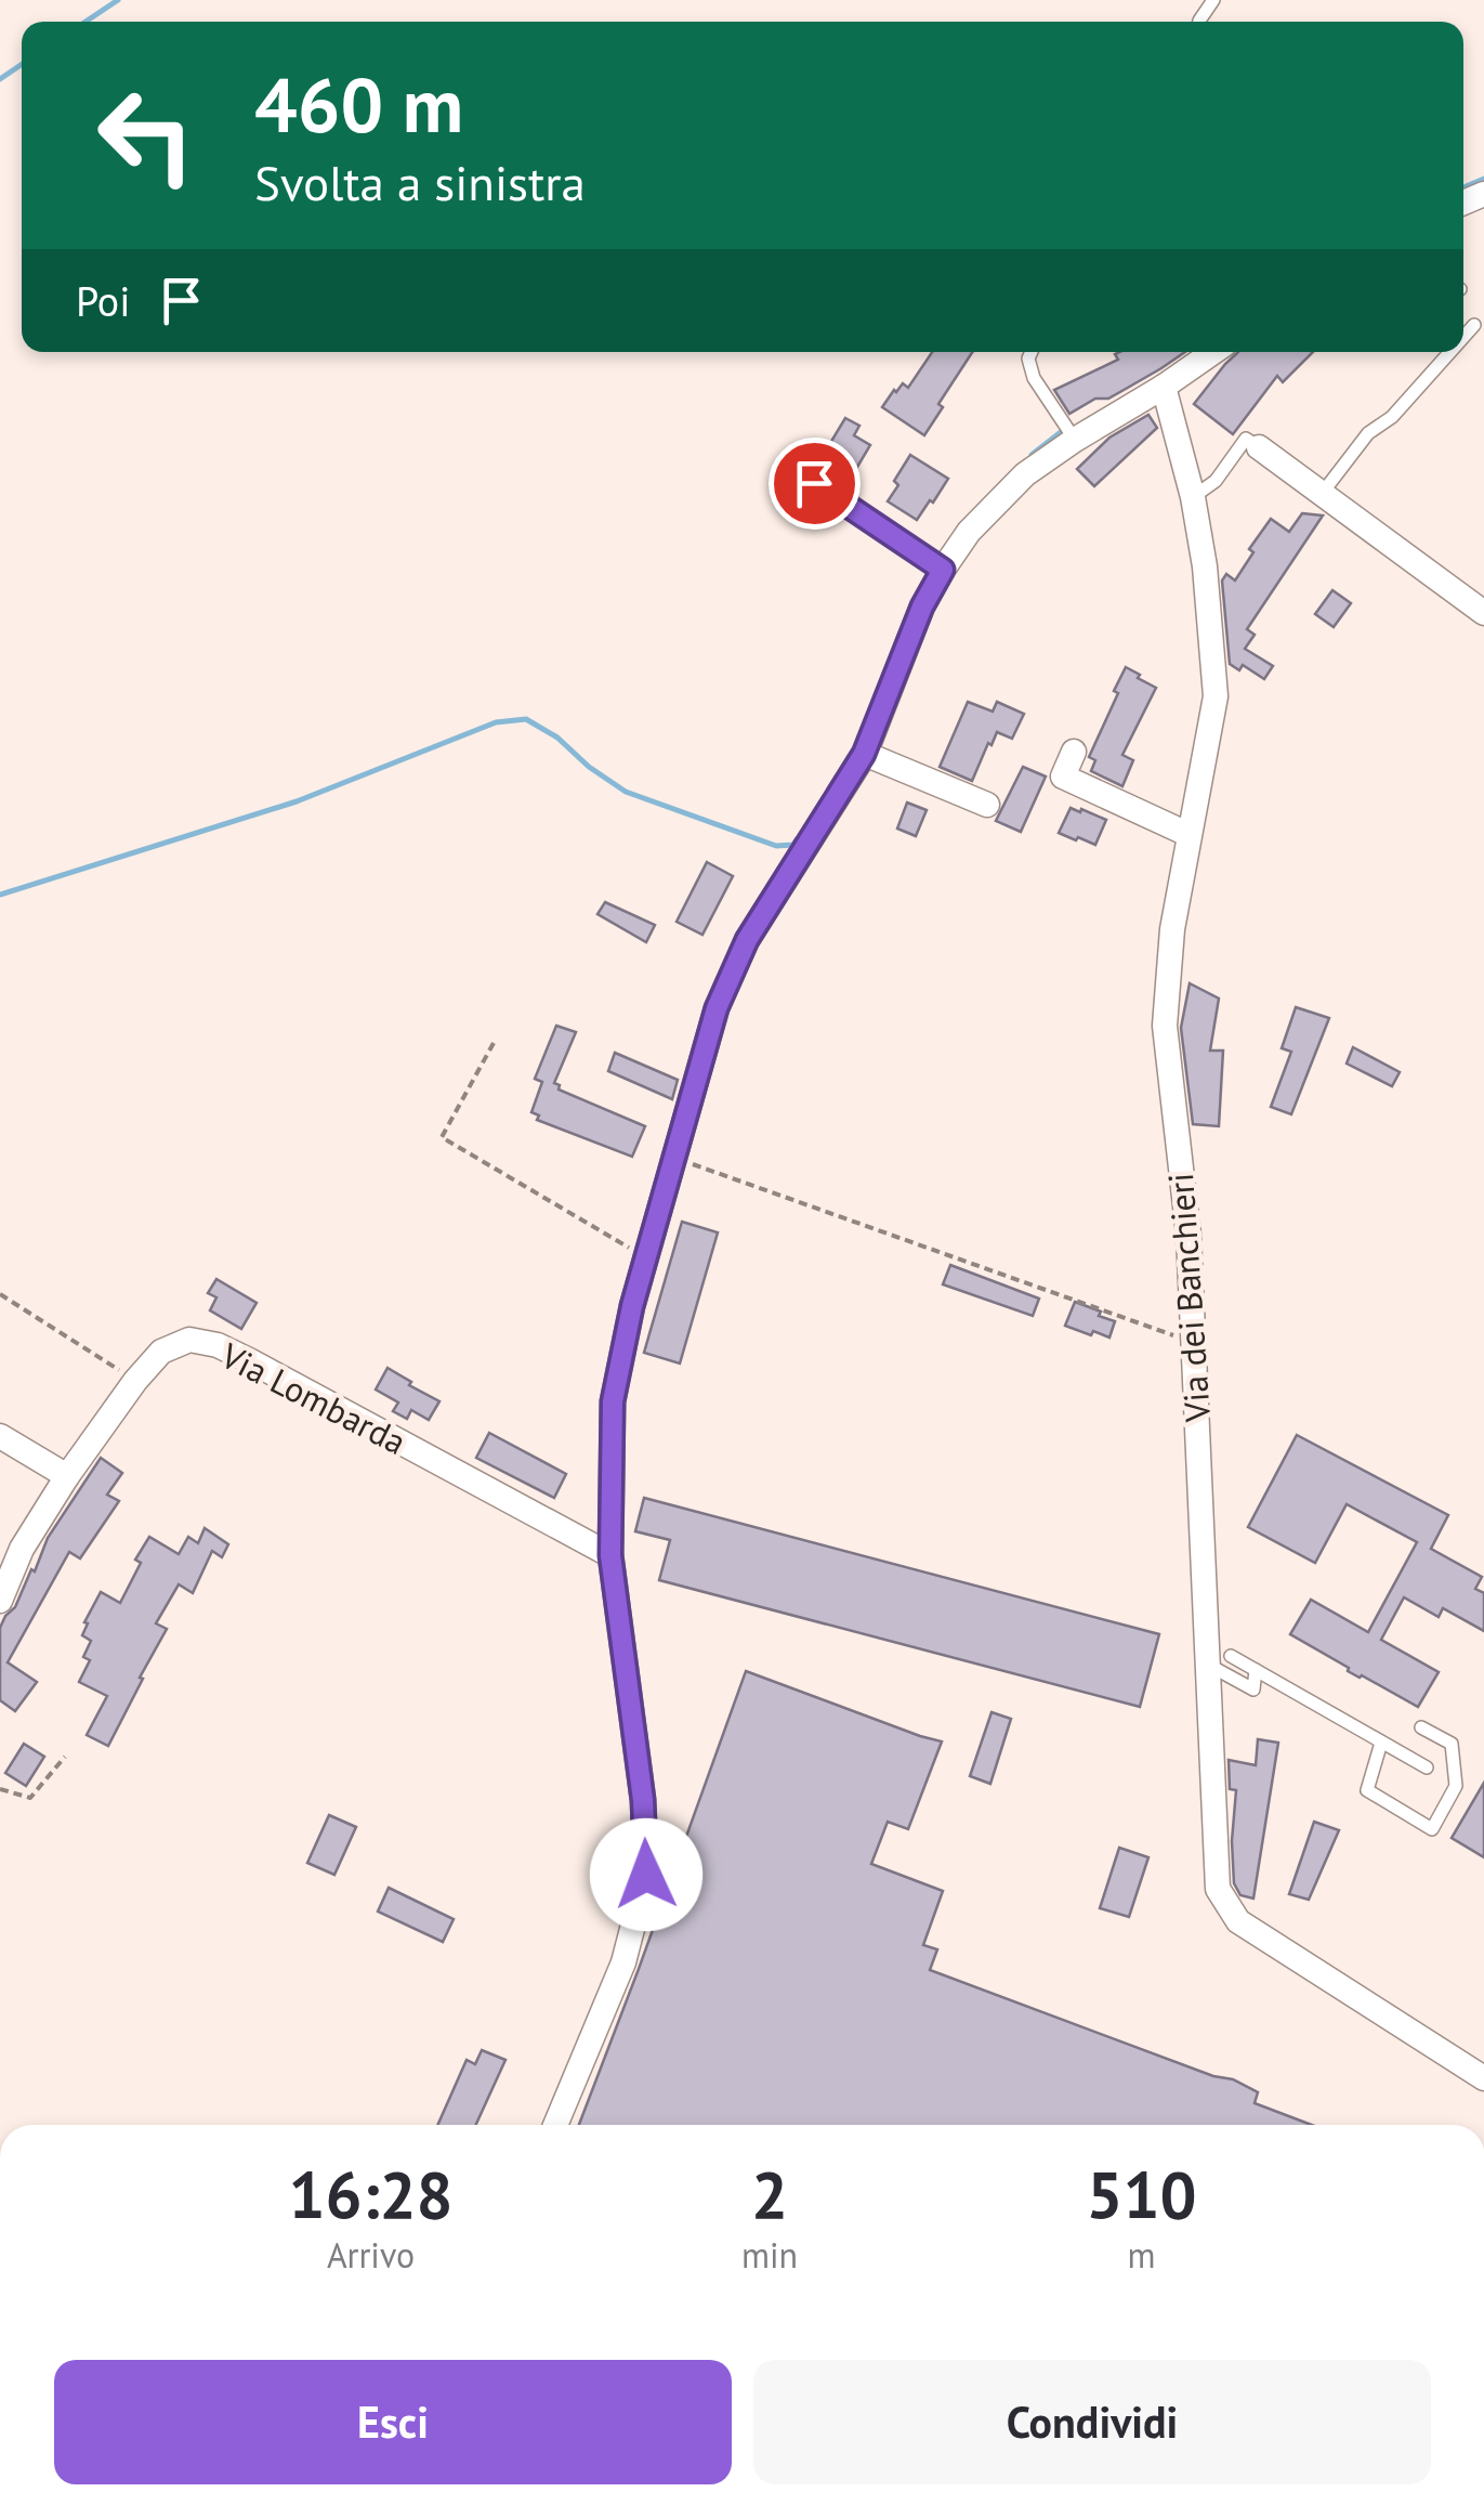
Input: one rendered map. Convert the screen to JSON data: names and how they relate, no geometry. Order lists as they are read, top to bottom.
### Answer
{
  "streets": {
    "street": ["Via dei Banchieri", "Via Lombarda"]
  },
  "page": {
    "turn": ["460 m", "Svolta a sinistra"],
    "then": "Poi",
    "eta": [
      "16:28",
      "Arrivo",
      "2",
      "min",
      "510",
      "m"
    ],
    "buttons": ["Esci", "Condividi"]
  }
}
